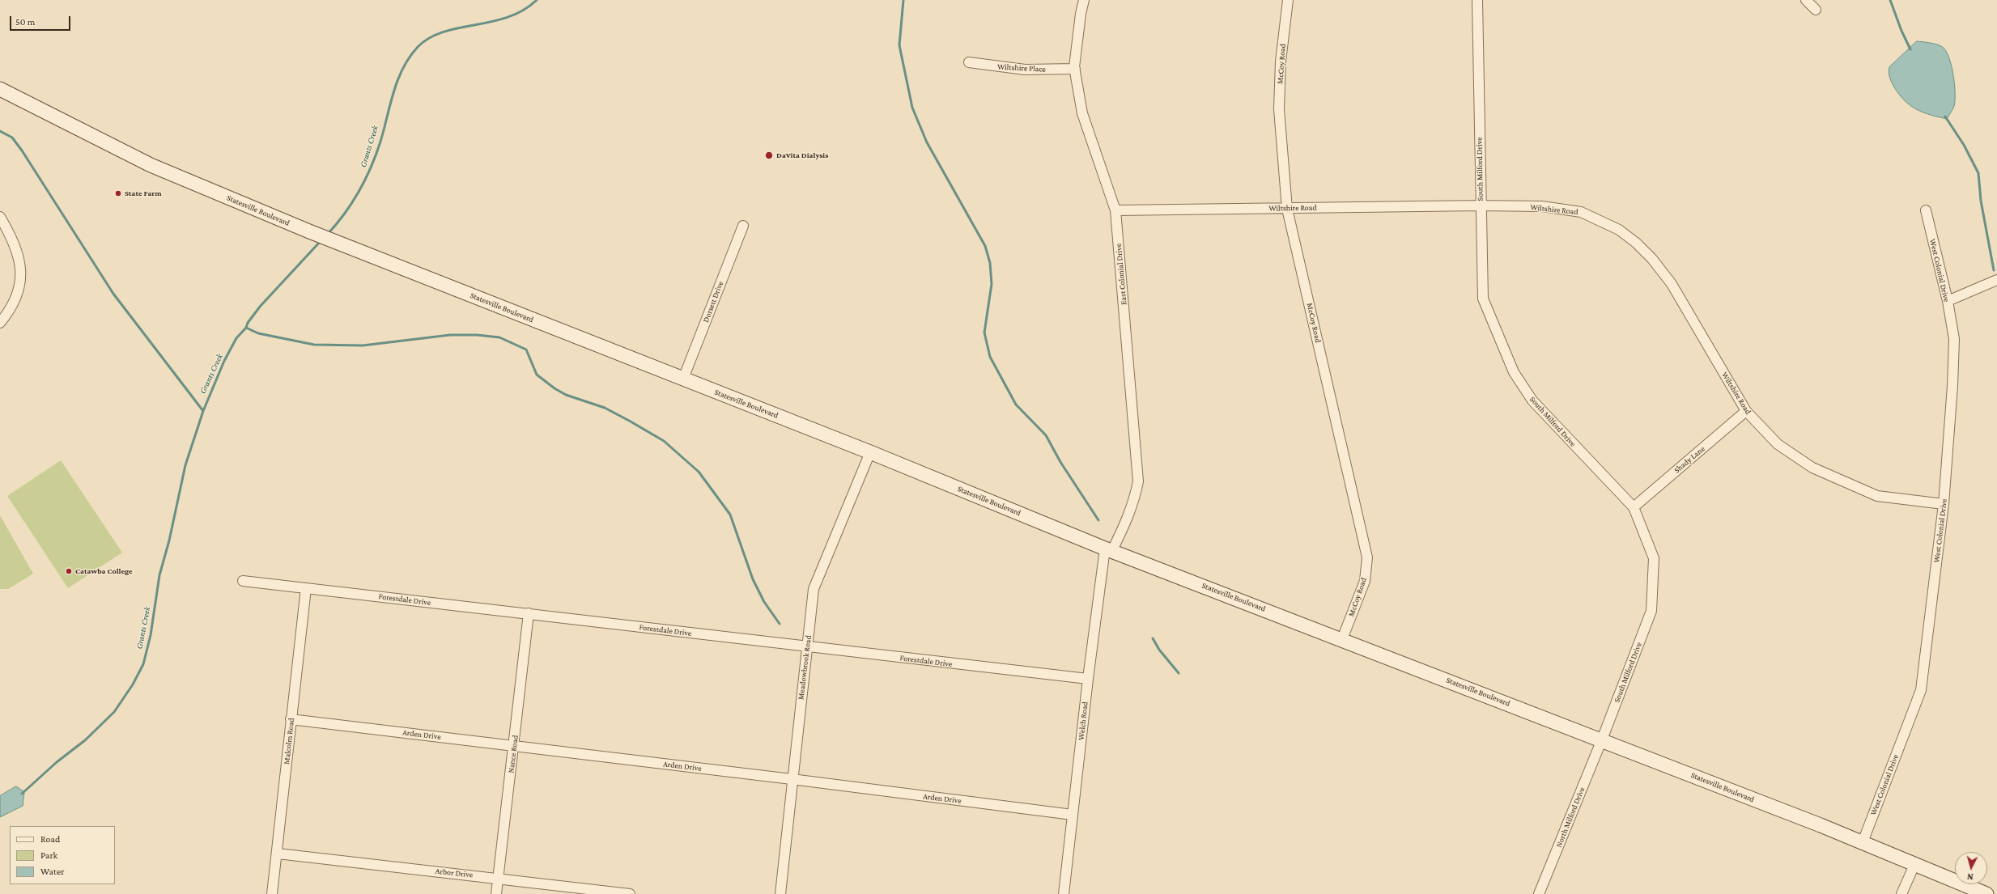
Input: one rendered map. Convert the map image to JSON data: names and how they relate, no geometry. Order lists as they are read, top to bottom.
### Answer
{
  "streets": {
    "main road": ["Statesville Boulevard"],
    "street": [
      "McCoy Road",
      "Wiltshire Place",
      "South Milford Drive",
      "Wiltshire Road",
      "West Colonial Drive",
      "East Colonial Drive",
      "Dorsett Drive",
      "Shady Lane",
      "Forestdale Drive",
      "Meadowbrook Road",
      "Welch Road",
      "Arden Drive",
      "Malcolm Road",
      "Nance Road",
      "North Milford Drive",
      "Arbor Drive"
    ]
  },
  "crossings": [
    ["McCoy Road", "Wiltshire Road"],
    ["McCoy Road", "Statesville Boulevard"],
    ["Wiltshire Place", "East Colonial Drive"],
    ["South Milford Drive", "Wiltshire Road"],
    ["South Milford Drive", "Statesville Boulevard"],
    ["South Milford Drive", "Shady Lane"],
    ["South Milford Drive", "North Milford Drive"],
    ["Wiltshire Road", "West Colonial Drive"],
    ["Wiltshire Road", "East Colonial Drive"],
    ["Wiltshire Road", "Shady Lane"],
    ["Statesville Boulevard", "West Colonial Drive"],
    ["Statesville Boulevard", "East Colonial Drive"],
    ["Statesville Boulevard", "Dorsett Drive"],
    ["Statesville Boulevard", "Meadowbrook Road"],
    ["Statesville Boulevard", "Welch Road"],
    ["Statesville Boulevard", "North Milford Drive"],
    ["East Colonial Drive", "Welch Road"],
    ["Forestdale Drive", "Meadowbrook Road"],
    ["Forestdale Drive", "Welch Road"],
    ["Forestdale Drive", "Malcolm Road"],
    ["Forestdale Drive", "Nance Road"],
    ["Meadowbrook Road", "Arden Drive"],
    ["Welch Road", "Arden Drive"],
    ["Arden Drive", "Malcolm Road"],
    ["Arden Drive", "Nance Road"],
    ["Malcolm Road", "Arbor Drive"],
    ["Nance Road", "Arbor Drive"]
  ],
  "water": ["Grants Creek"],
  "places": ["DaVita Dialysis", "State Farm", "Catawba College"],
  "legend": ["Road", "Park", "Water"],
  "scale_bar": "50 m",
  "north": "bottom"
}
